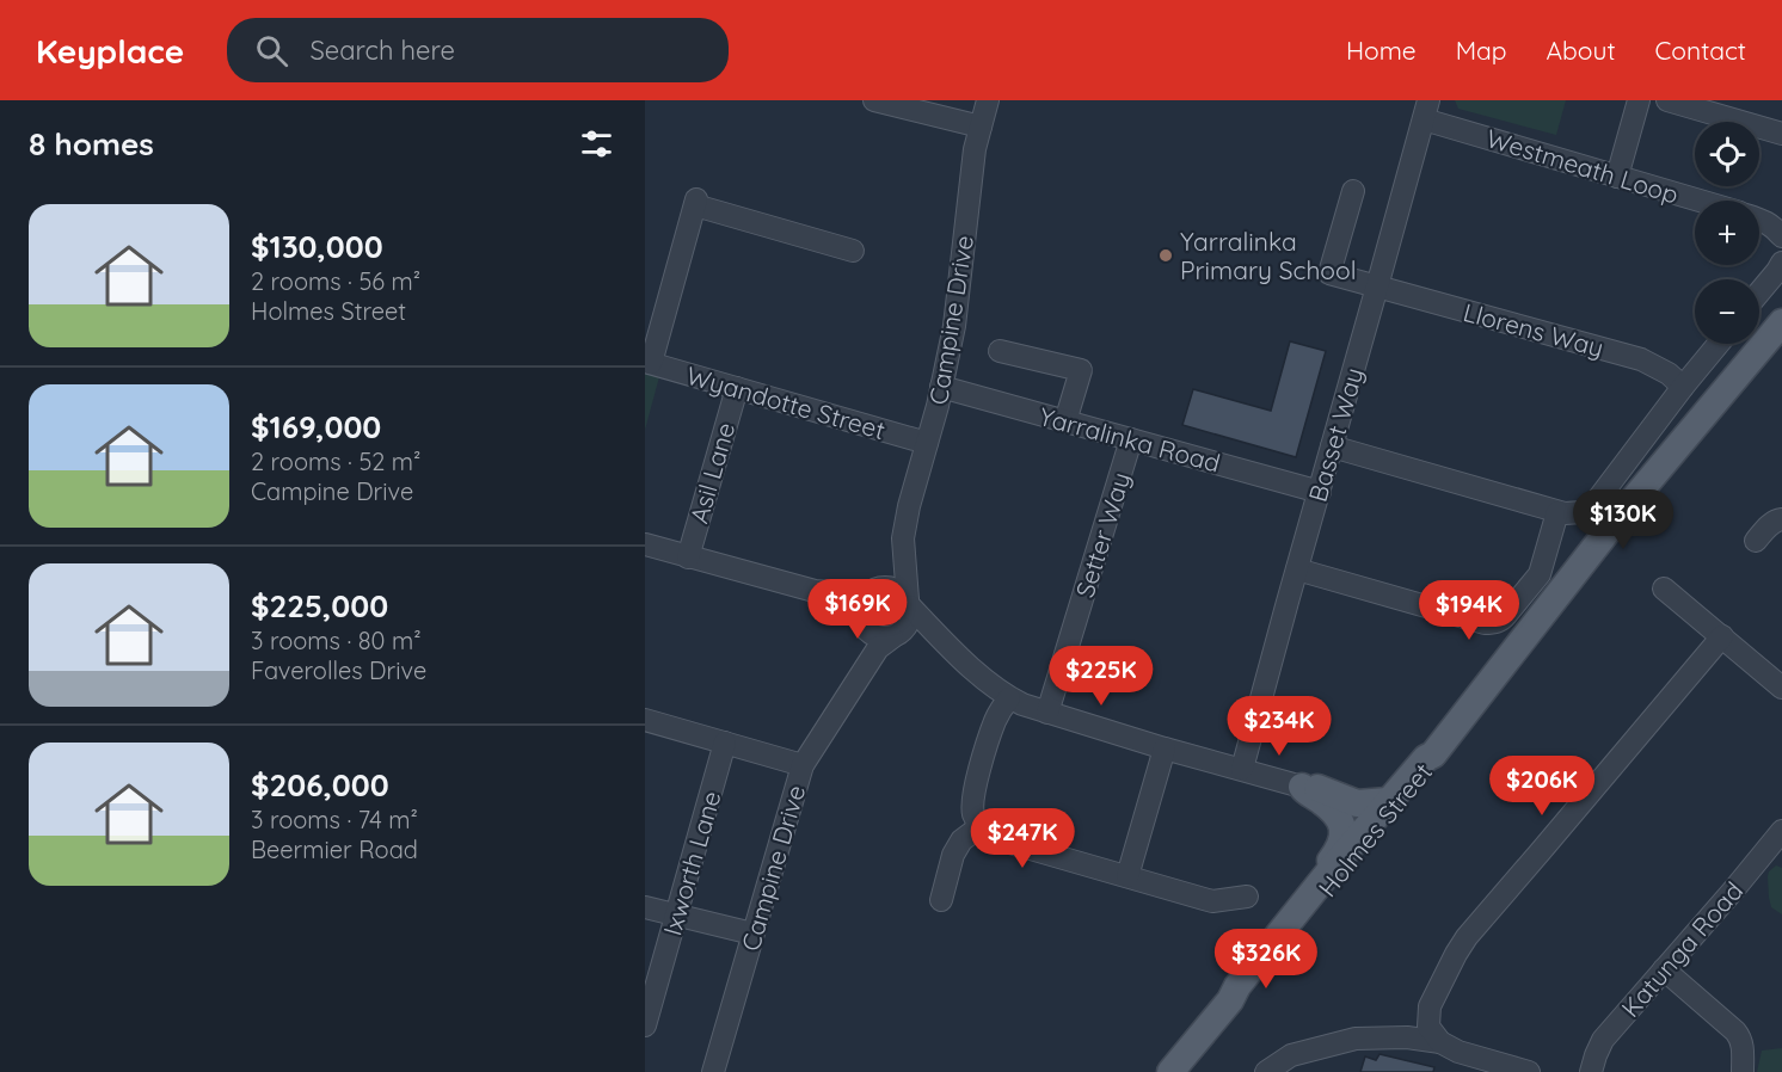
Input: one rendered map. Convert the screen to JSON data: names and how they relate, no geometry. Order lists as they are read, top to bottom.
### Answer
{
  "streets": {
    "main road": ["Holmes Street"],
    "street": [
      "Westmeath Loop",
      "Campine Drive",
      "Llorens Way",
      "Wyandotte Street",
      "Basset Way",
      "Yarralinka Road",
      "Asil Lane",
      "Setter Way",
      "Ixworth Lane",
      "Katunga Road"
    ]
  },
  "crossings": [
    ["Westmeath Loop", "Basset Way"],
    ["Campine Drive", "Wyandotte Street"],
    ["Campine Drive", "Yarralinka Road"],
    ["Llorens Way", "Basset Way"],
    ["Wyandotte Street", "Asil Lane"],
    ["Basset Way", "Yarralinka Road"],
    ["Yarralinka Road", "Setter Way"]
  ],
  "places": ["Yarralinka Primary School"],
  "page": {
    "header": "Keyplace",
    "search": "Search here",
    "nav": [
      "Home",
      "Map",
      "About",
      "Contact"
    ],
    "heading": "8 homes",
    "map_buttons": ["+", "−"],
    "list": [
      {
        "name": "$130,000",
        "note": "2 rooms · 56 m² · Holmes Street"
      },
      {
        "name": "$169,000",
        "note": "2 rooms · 52 m² · Campine Drive"
      },
      {
        "name": "$225,000",
        "note": "3 rooms · 80 m² · Faverolles Drive"
      },
      {
        "name": "$206,000",
        "note": "3 rooms · 74 m² · Beermier Road"
      }
    ],
    "price": [
      "$130K",
      "$169K",
      "$194K",
      "$225K",
      "$234K",
      "$206K",
      "$247K",
      "$326K"
    ]
  }
}
